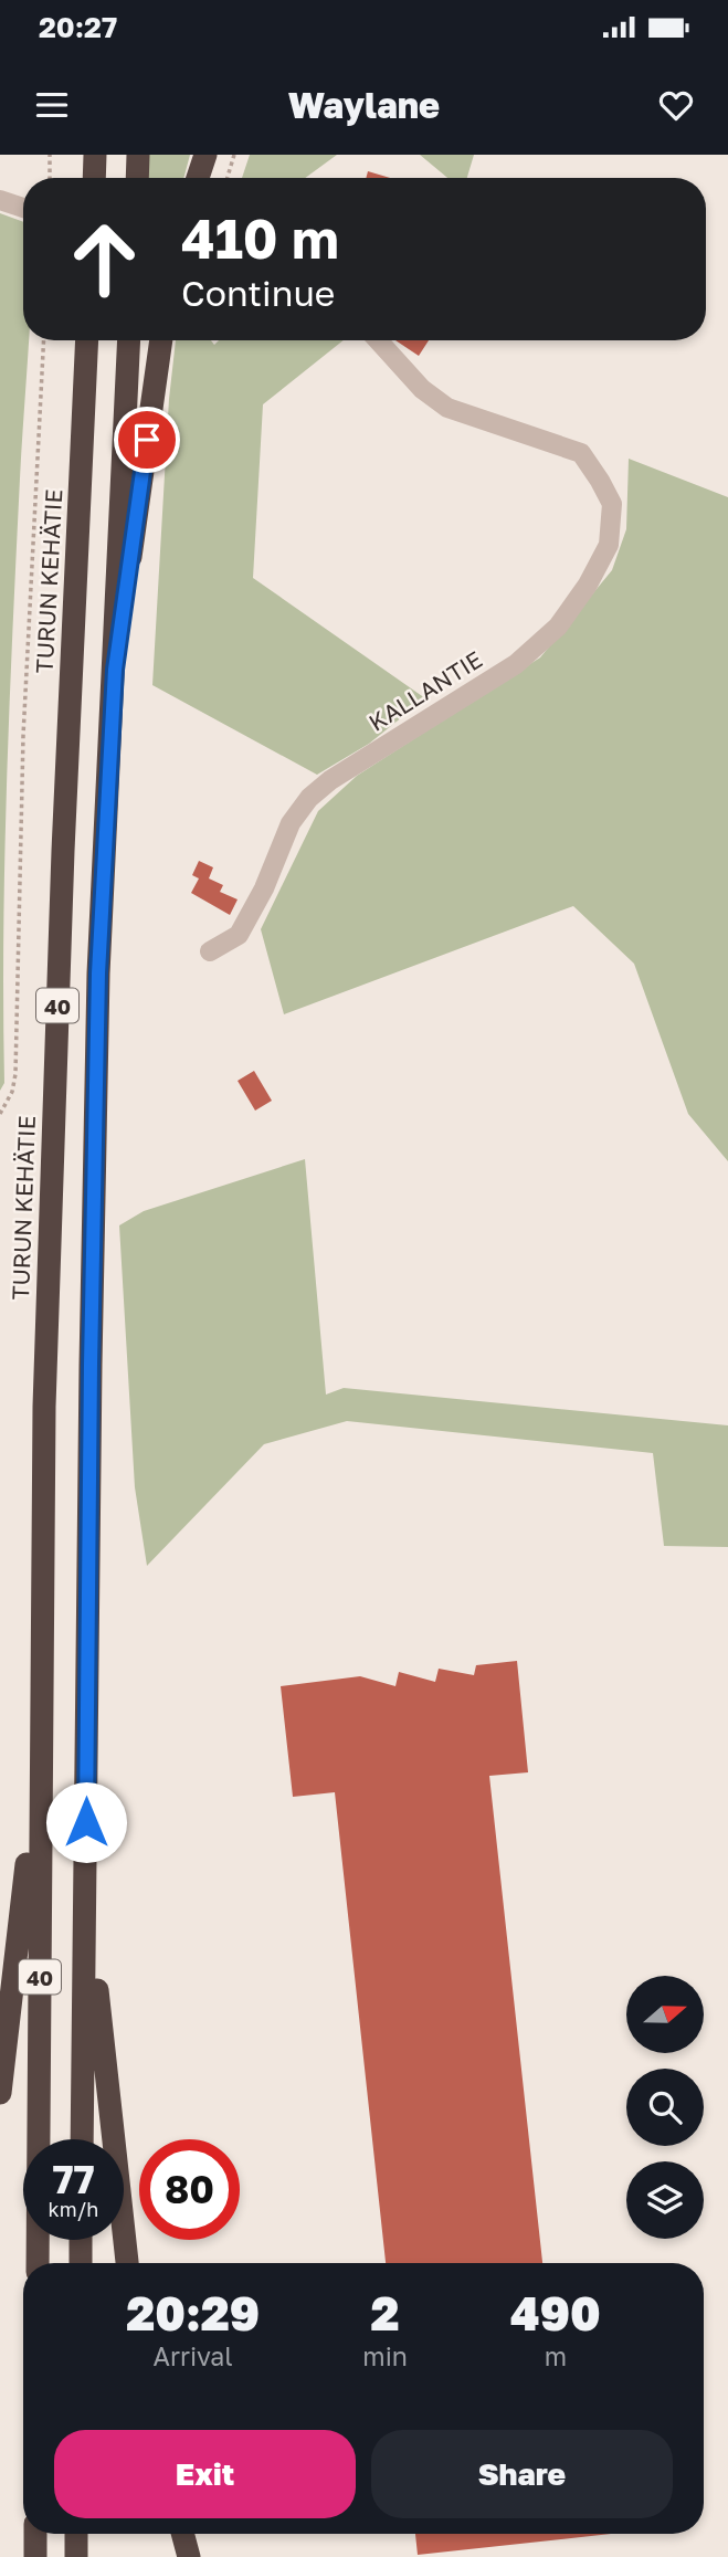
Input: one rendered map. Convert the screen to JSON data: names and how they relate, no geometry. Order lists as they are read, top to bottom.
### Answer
{
  "streets": {
    "highway": ["TURUN KEHÄTIE", "40"],
    "street": ["KALLANTIE"]
  },
  "north": "right",
  "page": {
    "status": "20:27",
    "header": "Waylane",
    "turn": ["410 m", "Continue"],
    "speed": "77 km/h",
    "limit": "80",
    "eta": [
      "20:29",
      "Arrival",
      "2",
      "min",
      "490",
      "m"
    ],
    "buttons": ["Exit", "Share"]
  }
}
